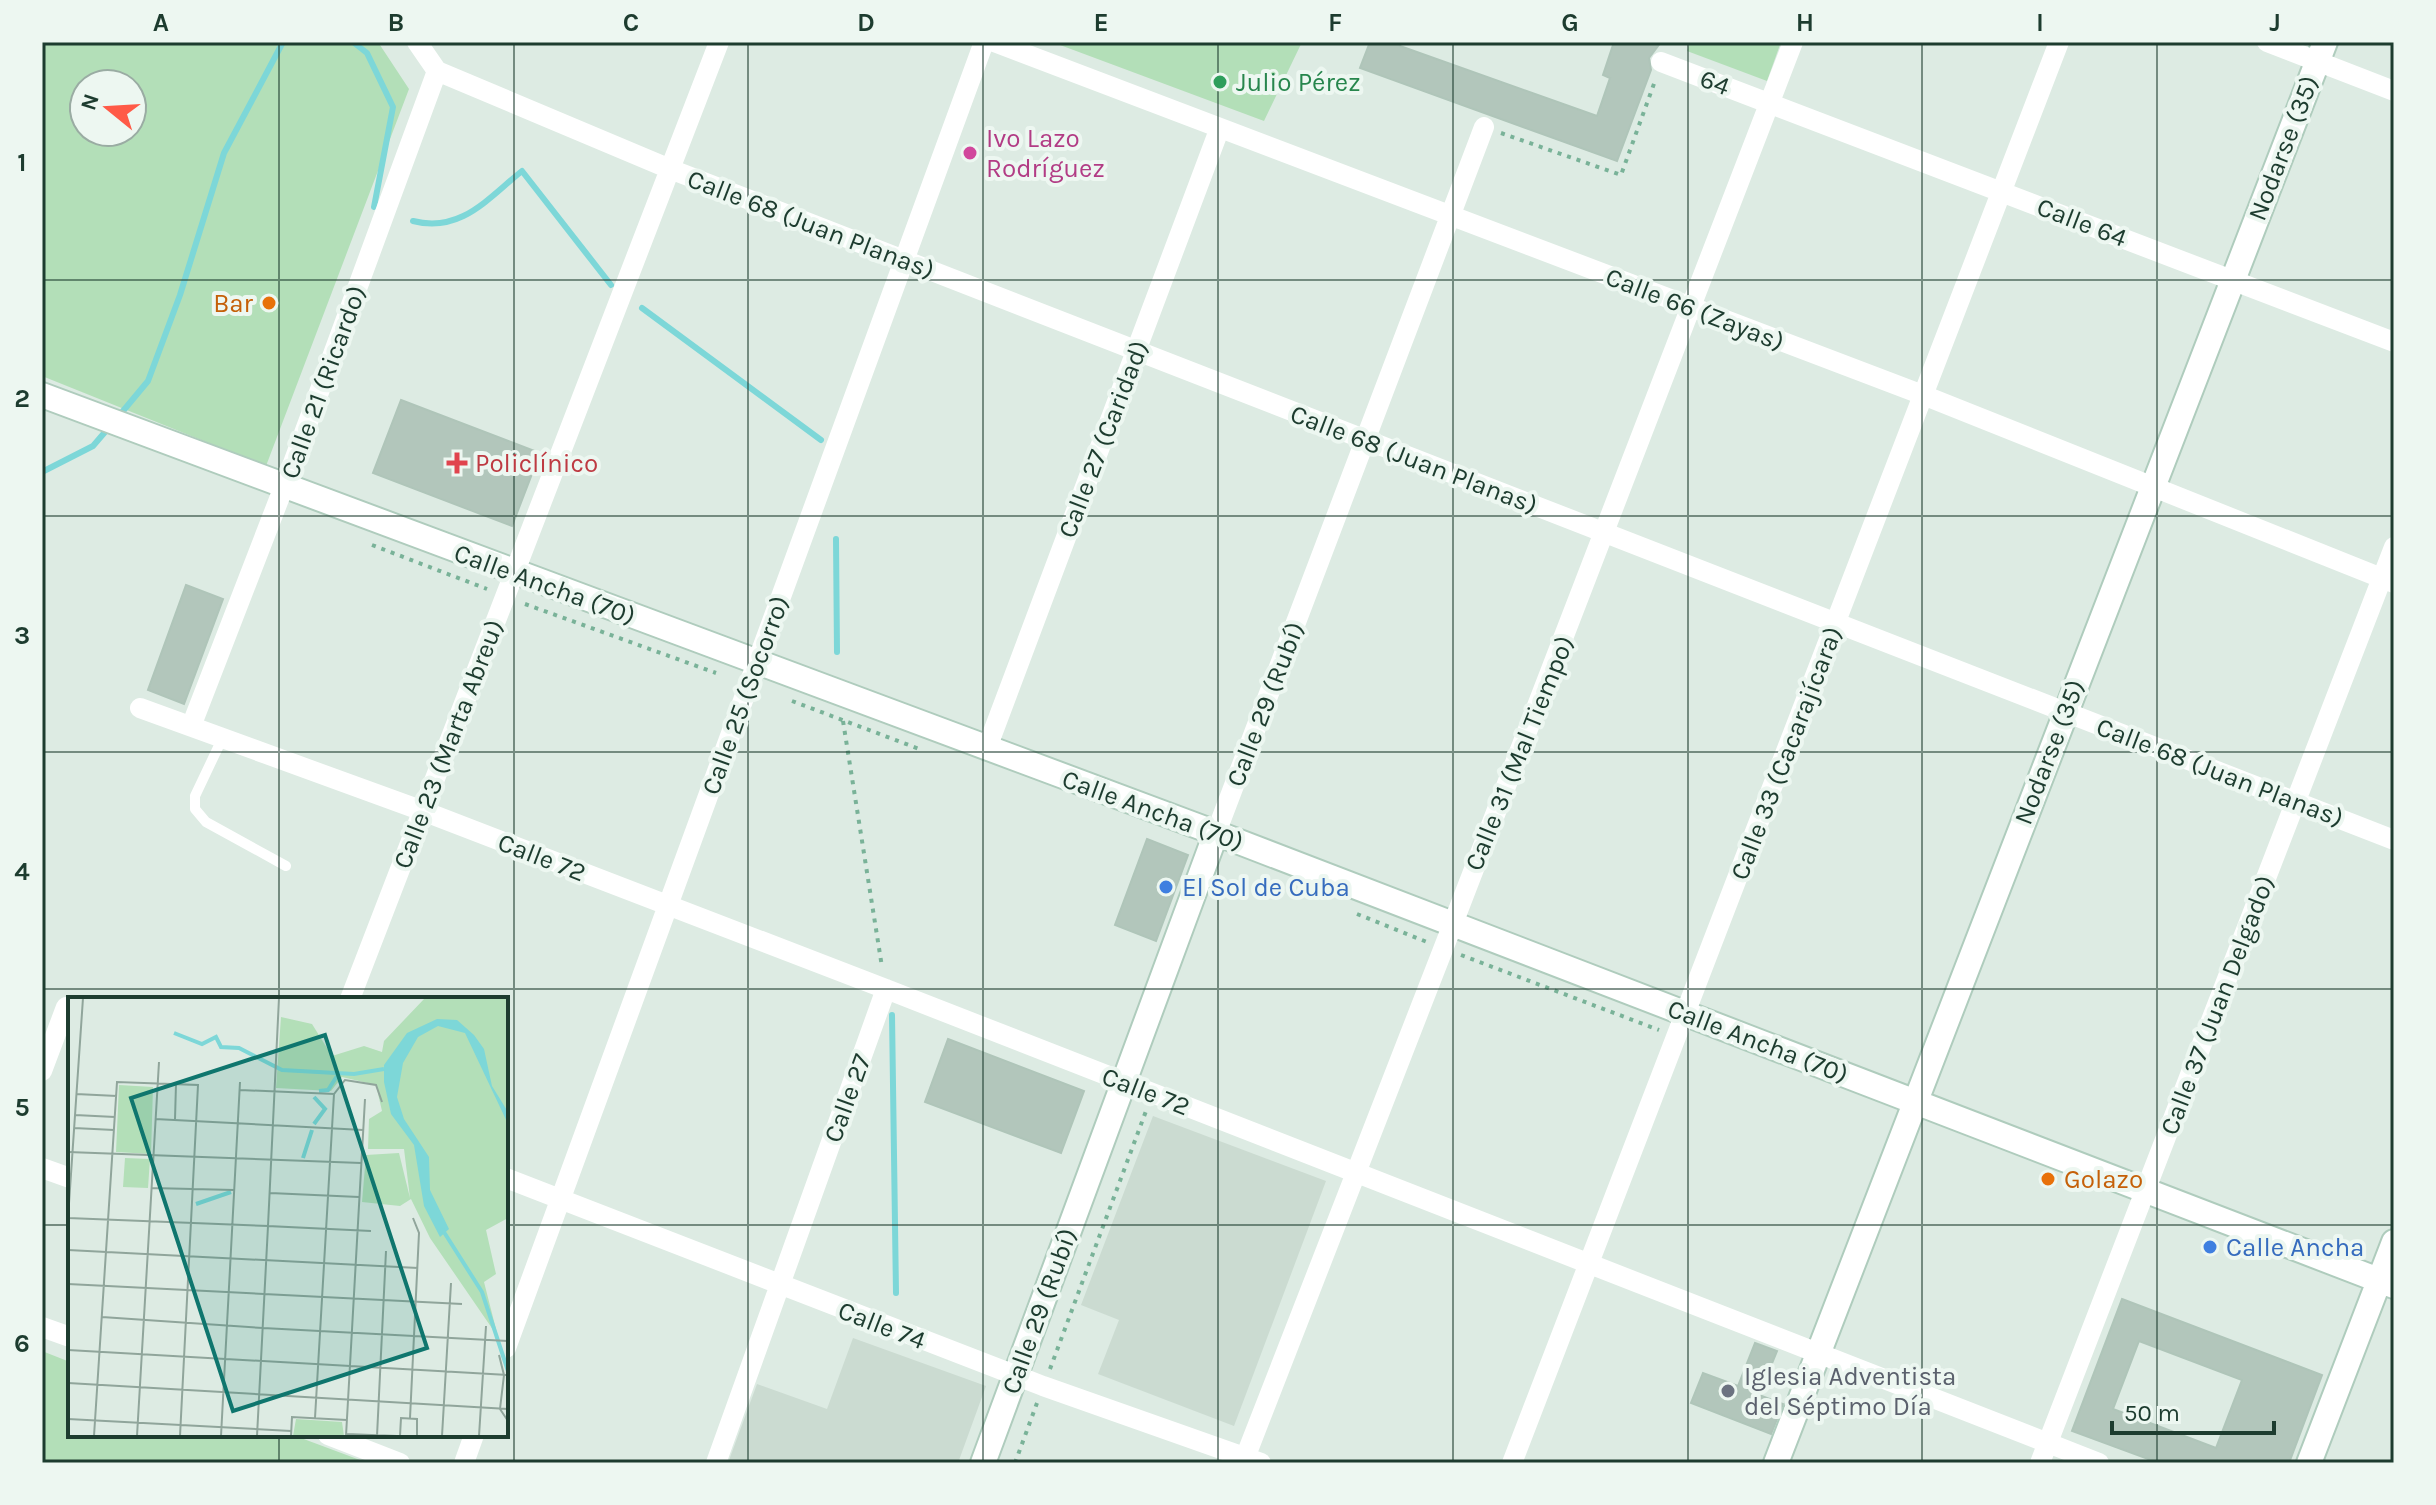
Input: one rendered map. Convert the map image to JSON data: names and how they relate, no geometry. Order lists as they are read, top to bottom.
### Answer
{
  "streets": {
    "main road": ["Nodarse (35)", "Calle Ancha (70)", "Calle 29 (Rubí)"],
    "street": [
      "64",
      "Calle 64",
      "Calle 68 (Juan Planas)",
      "Calle 66 (Zayas)",
      "Calle 21 (Ricardo)",
      "Calle 27 (Caridad)",
      "Calle 25 (Socorro)",
      "Calle 23 (Marta Abreu)",
      "Calle 31 (Mal Tiempo)",
      "Calle 33 (Cacarajícara)",
      "Calle 72",
      "Calle 37 (Juan Delgado)",
      "Calle 27",
      "Calle 74"
    ]
  },
  "crossings": [
    ["64", "Calle 64"],
    ["64", "Calle 31 (Mal Tiempo)"],
    ["Nodarse (35)", "Calle 64"],
    ["Nodarse (35)", "Calle 68 (Juan Planas)"],
    ["Nodarse (35)", "Calle 66 (Zayas)"],
    ["Nodarse (35)", "Calle Ancha (70)"],
    ["Nodarse (35)", "Calle 72"],
    ["Calle 64", "Calle 31 (Mal Tiempo)"],
    ["Calle 64", "Calle 33 (Cacarajícara)"],
    ["Calle 68 (Juan Planas)", "Calle 21 (Ricardo)"],
    ["Calle 68 (Juan Planas)", "Calle 27 (Caridad)"],
    ["Calle 68 (Juan Planas)", "Calle 25 (Socorro)"],
    ["Calle 68 (Juan Planas)", "Calle 29 (Rubí)"],
    ["Calle 68 (Juan Planas)", "Calle 23 (Marta Abreu)"],
    ["Calle 68 (Juan Planas)", "Calle 31 (Mal Tiempo)"],
    ["Calle 68 (Juan Planas)", "Calle 33 (Cacarajícara)"],
    ["Calle 68 (Juan Planas)", "Calle 37 (Juan Delgado)"],
    ["Calle 66 (Zayas)", "Calle 27 (Caridad)"],
    ["Calle 66 (Zayas)", "Calle 29 (Rubí)"],
    ["Calle 66 (Zayas)", "Calle 31 (Mal Tiempo)"],
    ["Calle 66 (Zayas)", "Calle 33 (Cacarajícara)"],
    ["Calle 66 (Zayas)", "Calle 37 (Juan Delgado)"],
    ["Calle 21 (Ricardo)", "Calle Ancha (70)"],
    ["Calle 21 (Ricardo)", "Calle 72"],
    ["Calle 27 (Caridad)", "Calle Ancha (70)"],
    ["Calle Ancha (70)", "Calle 25 (Socorro)"],
    ["Calle Ancha (70)", "Calle 29 (Rubí)"],
    ["Calle Ancha (70)", "Calle 23 (Marta Abreu)"],
    ["Calle Ancha (70)", "Calle 31 (Mal Tiempo)"],
    ["Calle Ancha (70)", "Calle 33 (Cacarajícara)"],
    ["Calle Ancha (70)", "Calle 37 (Juan Delgado)"],
    ["Calle 25 (Socorro)", "Calle 72"],
    ["Calle 25 (Socorro)", "Calle 74"],
    ["Calle 29 (Rubí)", "Calle 72"],
    ["Calle 29 (Rubí)", "Calle 74"],
    ["Calle 23 (Marta Abreu)", "Calle 72"],
    ["Calle 31 (Mal Tiempo)", "Calle 72"],
    ["Calle 31 (Mal Tiempo)", "Calle 74"],
    ["Calle 33 (Cacarajícara)", "Calle 72"],
    ["Calle 72", "Calle 37 (Juan Delgado)"],
    ["Calle 72", "Calle 27"],
    ["Calle 27", "Calle 74"]
  ],
  "places": {
    "other": [
      "Julio Pérez",
      "Ivo Lazo Rodríguez",
      "Bar",
      "El Sol de Cuba",
      "Golazo",
      "Calle Ancha",
      "Iglesia Adventista del Séptimo Día"
    ],
    "health": ["Policlínico"]
  },
  "scale_bar": "50 m",
  "north": "left",
  "grid": {
    "columns": [
      "A",
      "B",
      "C",
      "D",
      "E",
      "F",
      "G",
      "H",
      "I",
      "J"
    ],
    "rows": [
      "1",
      "2",
      "3",
      "4",
      "5",
      "6"
    ]
  }
}
